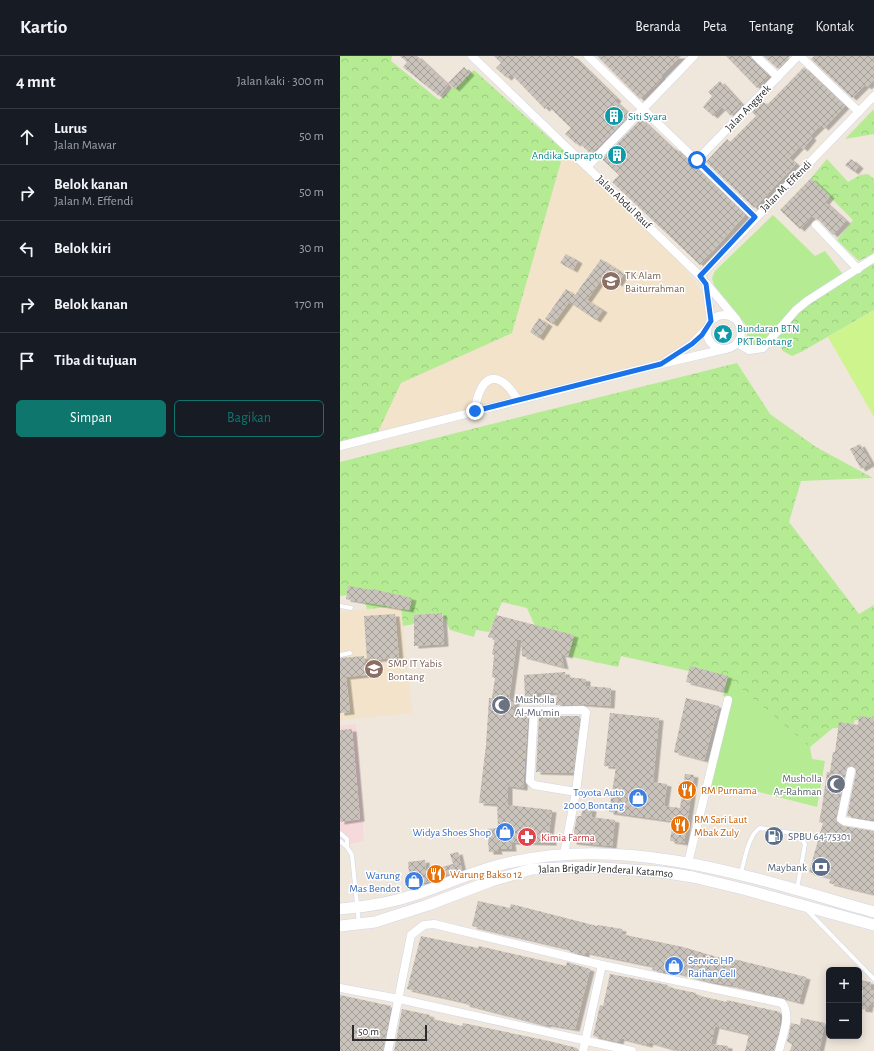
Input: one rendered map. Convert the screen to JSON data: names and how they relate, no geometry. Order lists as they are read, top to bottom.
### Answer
{
  "streets": {
    "main road": ["Jalan Brigadir Jenderal Katamso"],
    "street": ["Jalan Anggrek", "Jalan M. Effendi", "Jalan Abdul Rauf"]
  },
  "crossings": [
    ["Jalan Anggrek", "Jalan M. Effendi"],
    ["Jalan M. Effendi", "Jalan Abdul Rauf"]
  ],
  "places": {
    "building": ["Siti Syara", "Andika Suprapto"],
    "school or university": ["TK Alam Baiturrahman", "SMP IT Yabis Bontang"],
    "place": ["Bundaran BTN PKT Bontang"],
    "mosque": ["Musholla Al-Mu'min", "Musholla Ar-Rahman"],
    "restaurant": ["RM Purnama", "RM Sari Laut Mbak Zuly", "Warung Bakso 12"],
    "shop": [
      "Toyota Auto 2000 Bontang",
      "Widya Shoes Shop",
      "Warung Mas Bendot",
      "Service HP Raihan Cell"
    ],
    "fuel station": ["SPBU 64-75301"],
    "pharmacy": ["Kimia Farma"],
    "bank": ["Maybank"]
  },
  "scale_bar": "50 m",
  "page": {
    "header": "Kartio",
    "nav": [
      "Beranda",
      "Peta",
      "Tentang",
      "Kontak"
    ],
    "heading": ["4 mnt", "Jalan kaki · 300 m"],
    "list": [
      ["Lurus", "Jalan Mawar", "50 m"],
      ["Belok kanan", "Jalan M. Effendi", "50 m"],
      ["Belok kiri", "30 m"],
      ["Belok kanan", "170 m"],
      "Tiba di tujuan"
    ],
    "buttons": ["Simpan", "Bagikan"],
    "map_buttons": ["+", "−"],
    "scale": "50 m"
  }
}
